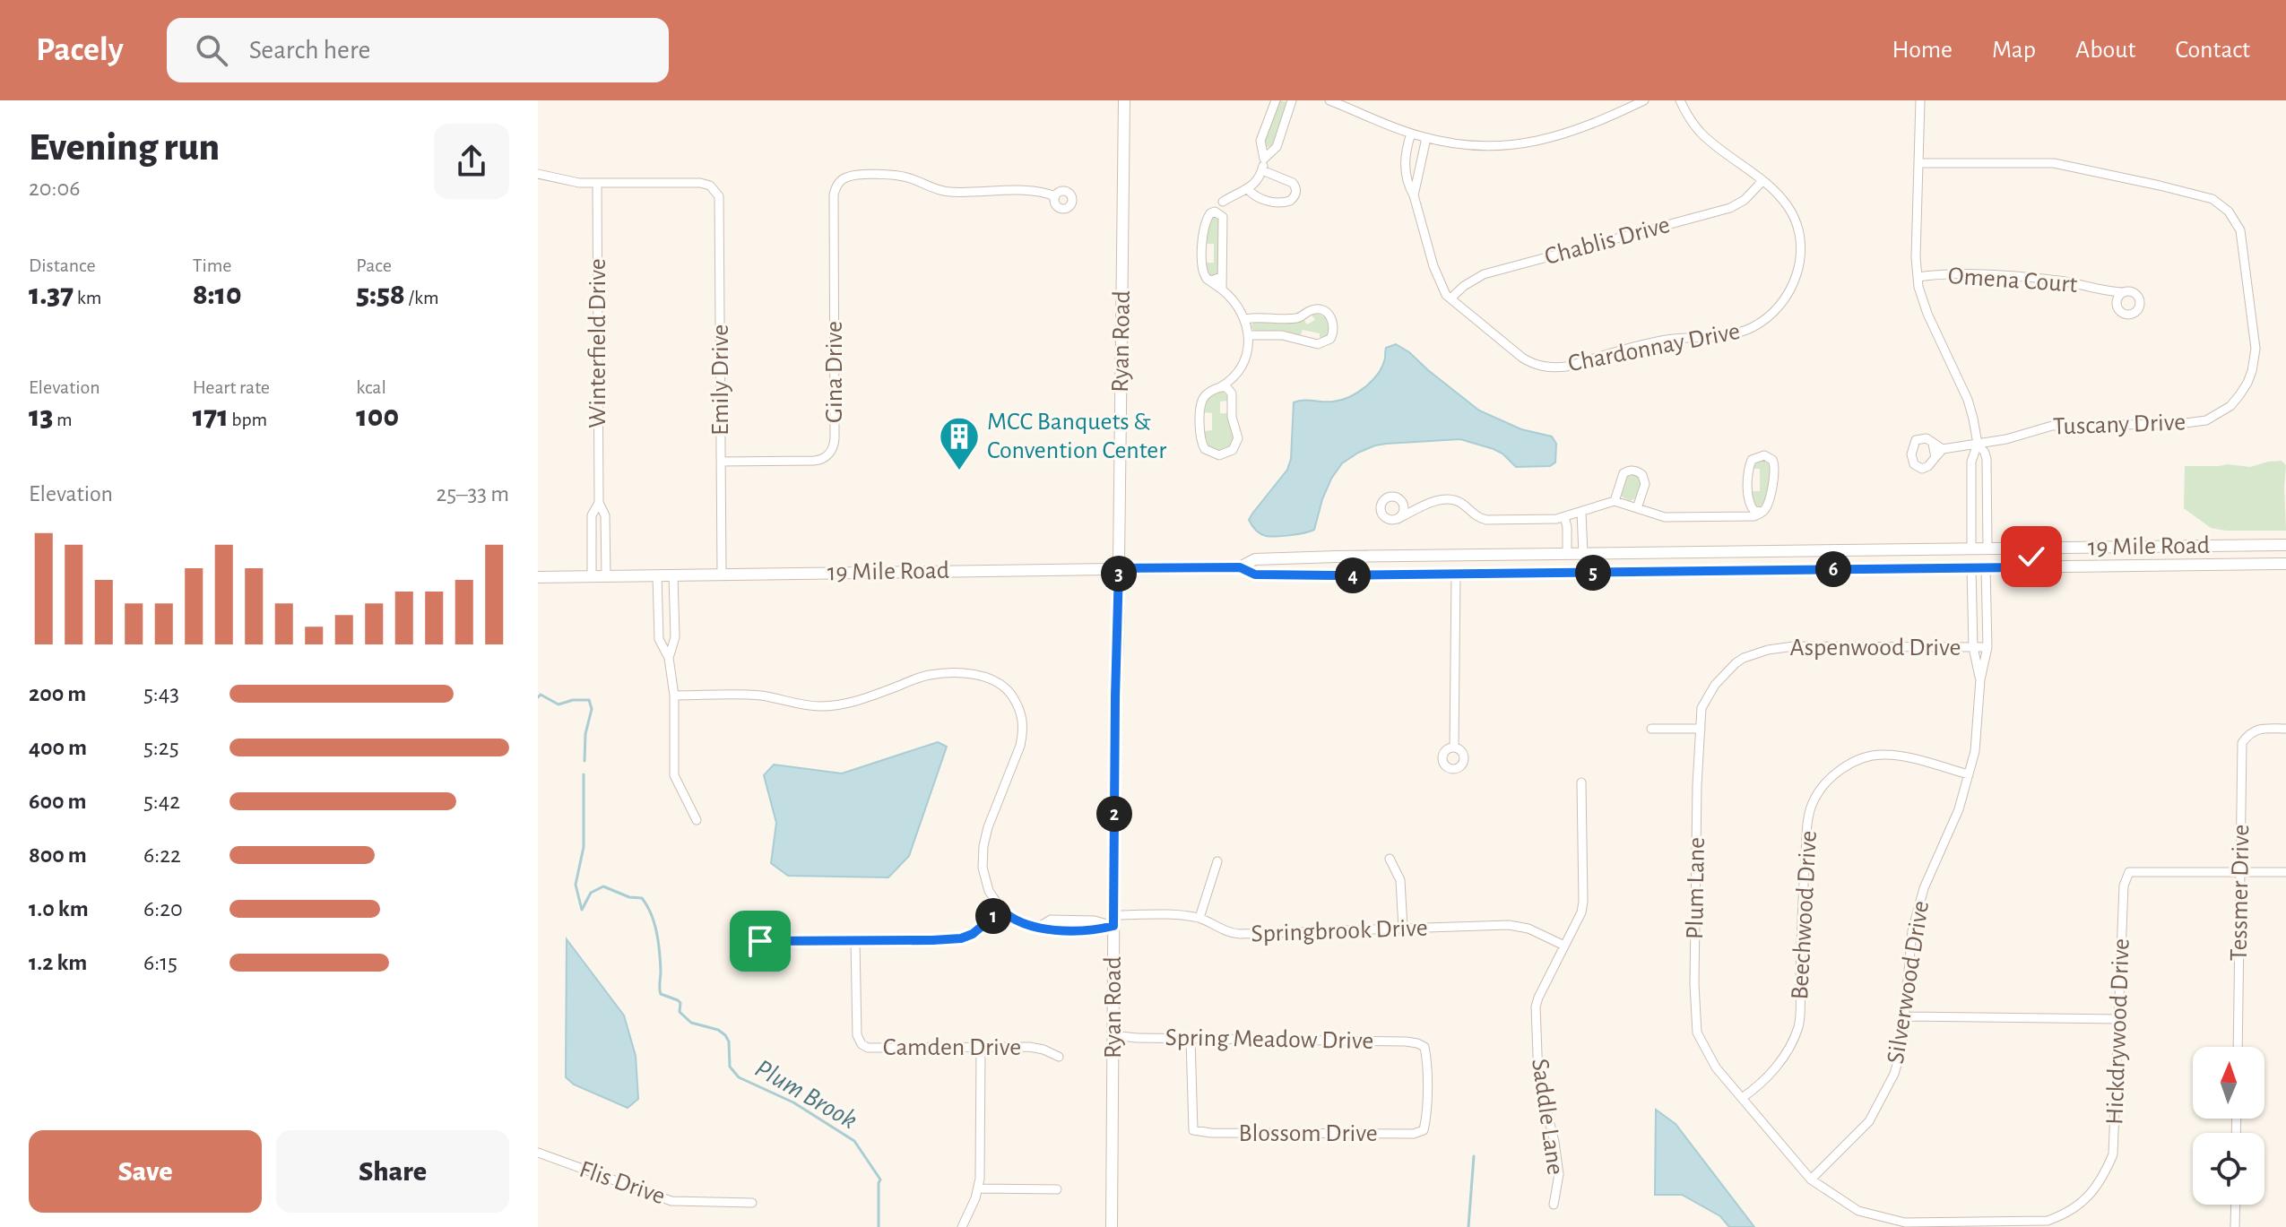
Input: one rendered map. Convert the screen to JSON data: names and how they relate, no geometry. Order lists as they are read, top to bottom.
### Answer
{
  "streets": {
    "main road": ["Ryan Road", "19 Mile Road"],
    "street": [
      "Chablis Drive",
      "Omena Court",
      "Winterfield Drive",
      "Chardonnay Drive",
      "Gina Drive",
      "Emily Drive",
      "Tuscany Drive",
      "Aspenwood Drive",
      "Plum Lane",
      "Tessmer Drive",
      "Beechwood Drive",
      "Springbrook Drive",
      "Silverwood Drive",
      "Hickdrywood Drive",
      "Spring Meadow Drive",
      "Camden Drive",
      "Saddle Lane",
      "Blossom Drive",
      "Flis Drive"
    ]
  },
  "crossings": [
    ["Chablis Drive", "Chardonnay Drive"],
    ["Ryan Road", "19 Mile Road"],
    ["Ryan Road", "Springbrook Drive"],
    ["Ryan Road", "Spring Meadow Drive"],
    ["Winterfield Drive", "Emily Drive"],
    ["Winterfield Drive", "19 Mile Road"],
    ["Gina Drive", "Emily Drive"],
    ["Emily Drive", "19 Mile Road"],
    ["19 Mile Road", "Silverwood Drive"],
    ["Aspenwood Drive", "Plum Lane"],
    ["Aspenwood Drive", "Silverwood Drive"],
    ["Plum Lane", "Beechwood Drive"],
    ["Plum Lane", "Silverwood Drive"],
    ["Plum Lane", "Hickdrywood Drive"],
    ["Tessmer Drive", "Hickdrywood Drive"],
    ["Beechwood Drive", "Silverwood Drive"],
    ["Springbrook Drive", "Saddle Lane"],
    ["Spring Meadow Drive", "Blossom Drive"]
  ],
  "water": ["Plum Brook"],
  "places": {
    "building": ["MCC Banquets & Convention Center"]
  },
  "north": "top",
  "page": {
    "header": "Pacely",
    "search": "Search here",
    "nav": [
      "Home",
      "Map",
      "About",
      "Contact"
    ],
    "heading": ["Evening run", "20:06"],
    "stats": [
      ["Distance", "1.37 km"],
      ["Time", "8:10"],
      ["Pace", "5:58 /km"],
      ["Elevation", "13 m"],
      ["Heart rate", "171 bpm"],
      ["kcal", "100"]
    ],
    "chart": ["Elevation", "25–33 m"],
    "pins": [
      "6",
      "5",
      "3",
      "4",
      "2",
      "1"
    ],
    "list": [
      {
        "name": "200 m",
        "note": "5:43"
      },
      {
        "name": "400 m",
        "note": "5:25"
      },
      {
        "name": "600 m",
        "note": "5:42"
      },
      {
        "name": "800 m",
        "note": "6:22"
      },
      {
        "name": "1.0 km",
        "note": "6:20"
      },
      {
        "name": "1.2 km",
        "note": "6:15"
      }
    ],
    "buttons": ["Save", "Share"]
  }
}
